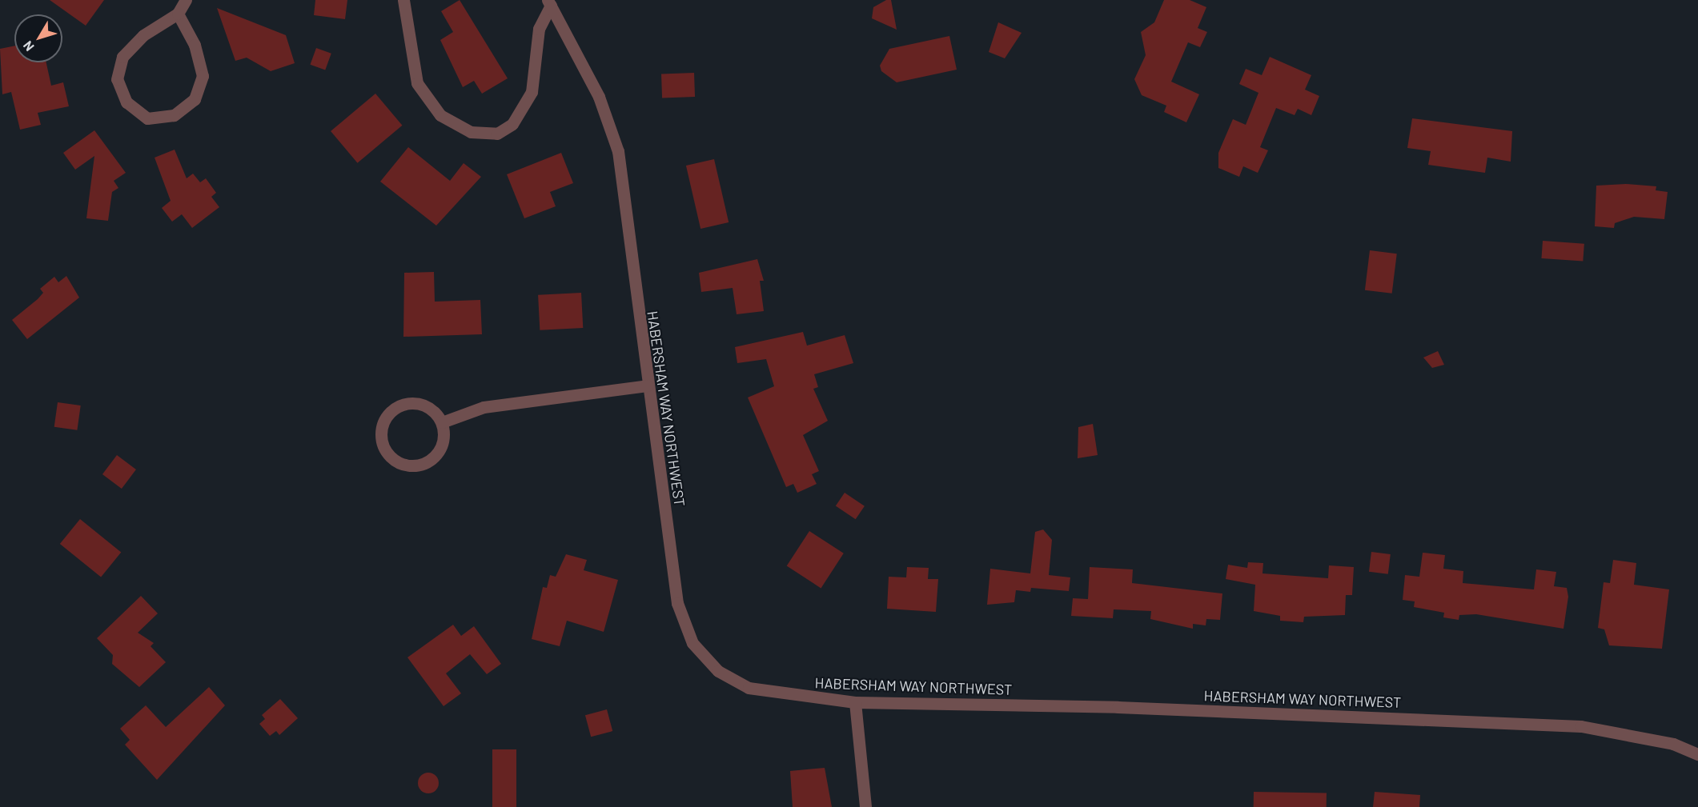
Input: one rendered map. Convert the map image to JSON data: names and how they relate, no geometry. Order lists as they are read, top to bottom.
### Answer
{
  "streets": {
    "street": ["HABERSHAM WAY NORTHWEST"]
  },
  "north": "bottom left"
}
